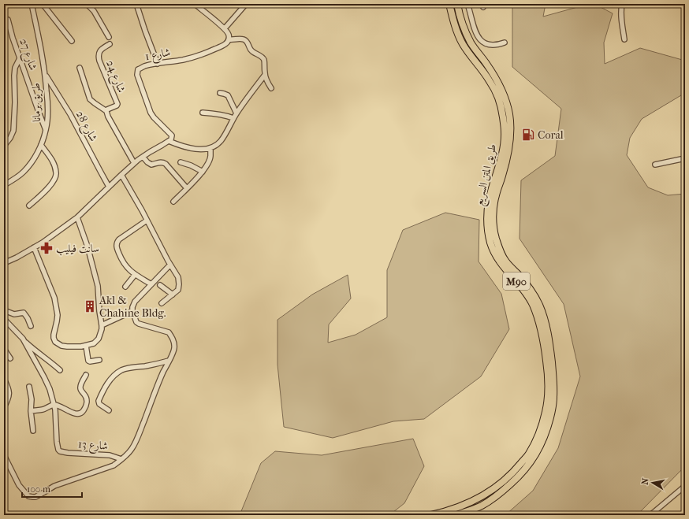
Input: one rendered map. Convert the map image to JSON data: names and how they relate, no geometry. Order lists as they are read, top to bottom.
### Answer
{
  "streets": {
    "highway": ["طريق المتن السريع", "M90"],
    "street": [
      "شارع 27",
      "شارع 1",
      "شارع 24",
      "طريق برمانا",
      "شارع 28",
      "شارع 13"
    ]
  },
  "crossings": [
    ["شارع 27", "طريق برمانا"],
    ["طريق برمانا", "شارع 28"]
  ],
  "places": {
    "fuel station": ["Coral"],
    "pharmacy": ["سانت فيليب"],
    "building": ["Akl & Chahine Bldg."]
  },
  "scale_bar": "100 m",
  "north": "left"
}
